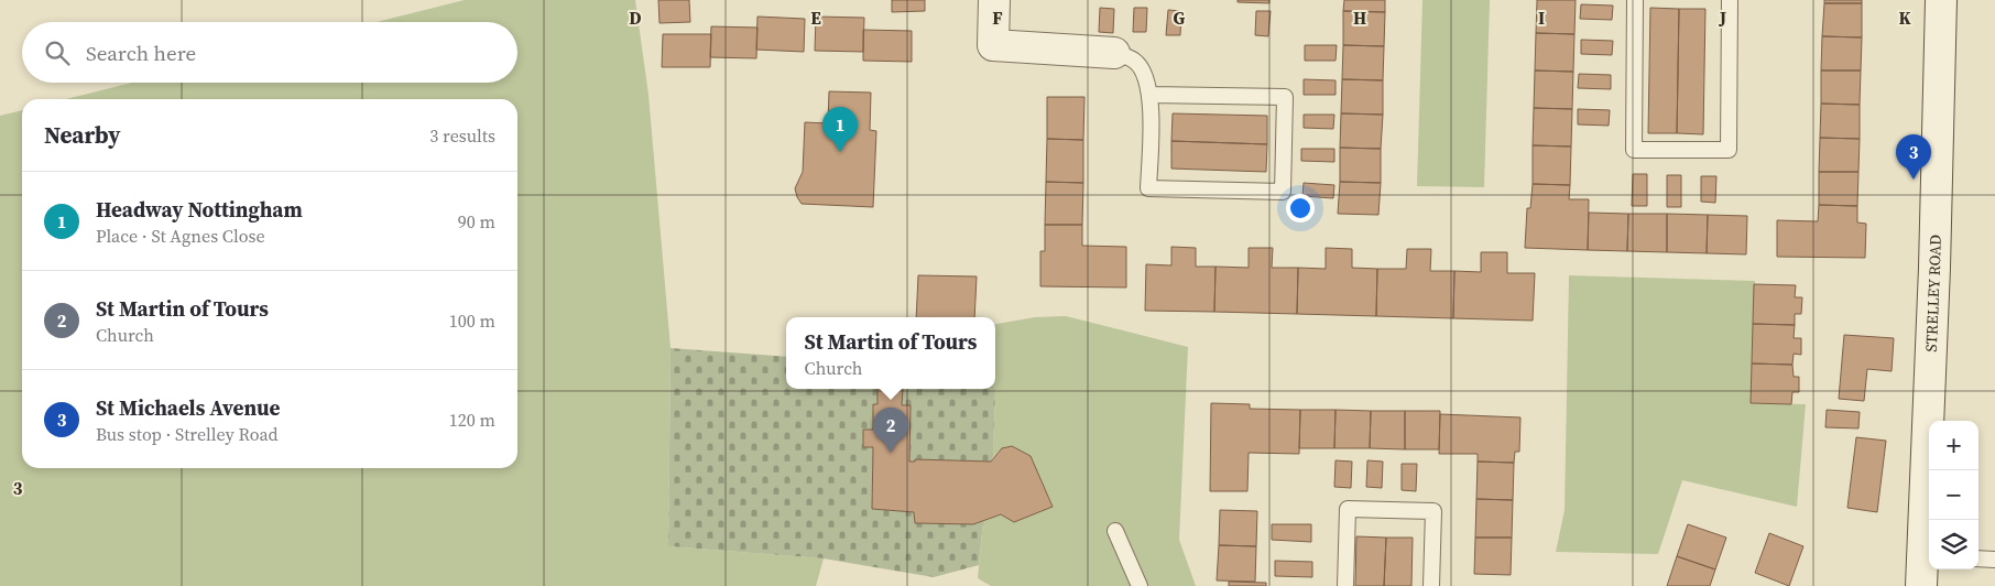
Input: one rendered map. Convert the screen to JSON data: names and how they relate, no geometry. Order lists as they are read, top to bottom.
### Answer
{
  "streets": {
    "main road": ["STRELLEY ROAD"]
  },
  "page": {
    "search": "Search here",
    "heading": ["Nearby", "3 results"],
    "pins": ["1", "3", "2"],
    "list": [
      {
        "mark": "1",
        "name": "Headway Nottingham",
        "note": "Place · St Agnes Close",
        "value": "90 m"
      },
      {
        "mark": "2",
        "name": "St Martin of Tours",
        "note": "Church",
        "value": "100 m"
      },
      {
        "mark": "3",
        "name": "St Michaels Avenue",
        "note": "Bus stop · Strelley Road",
        "value": "120 m"
      }
    ],
    "popup": ["St Martin of Tours", "Church"],
    "map_buttons": ["+", "−"]
  },
  "grid": {
    "columns": [
      "D",
      "E",
      "F",
      "G",
      "H",
      "I",
      "J",
      "K"
    ],
    "rows": ["3"]
  }
}
